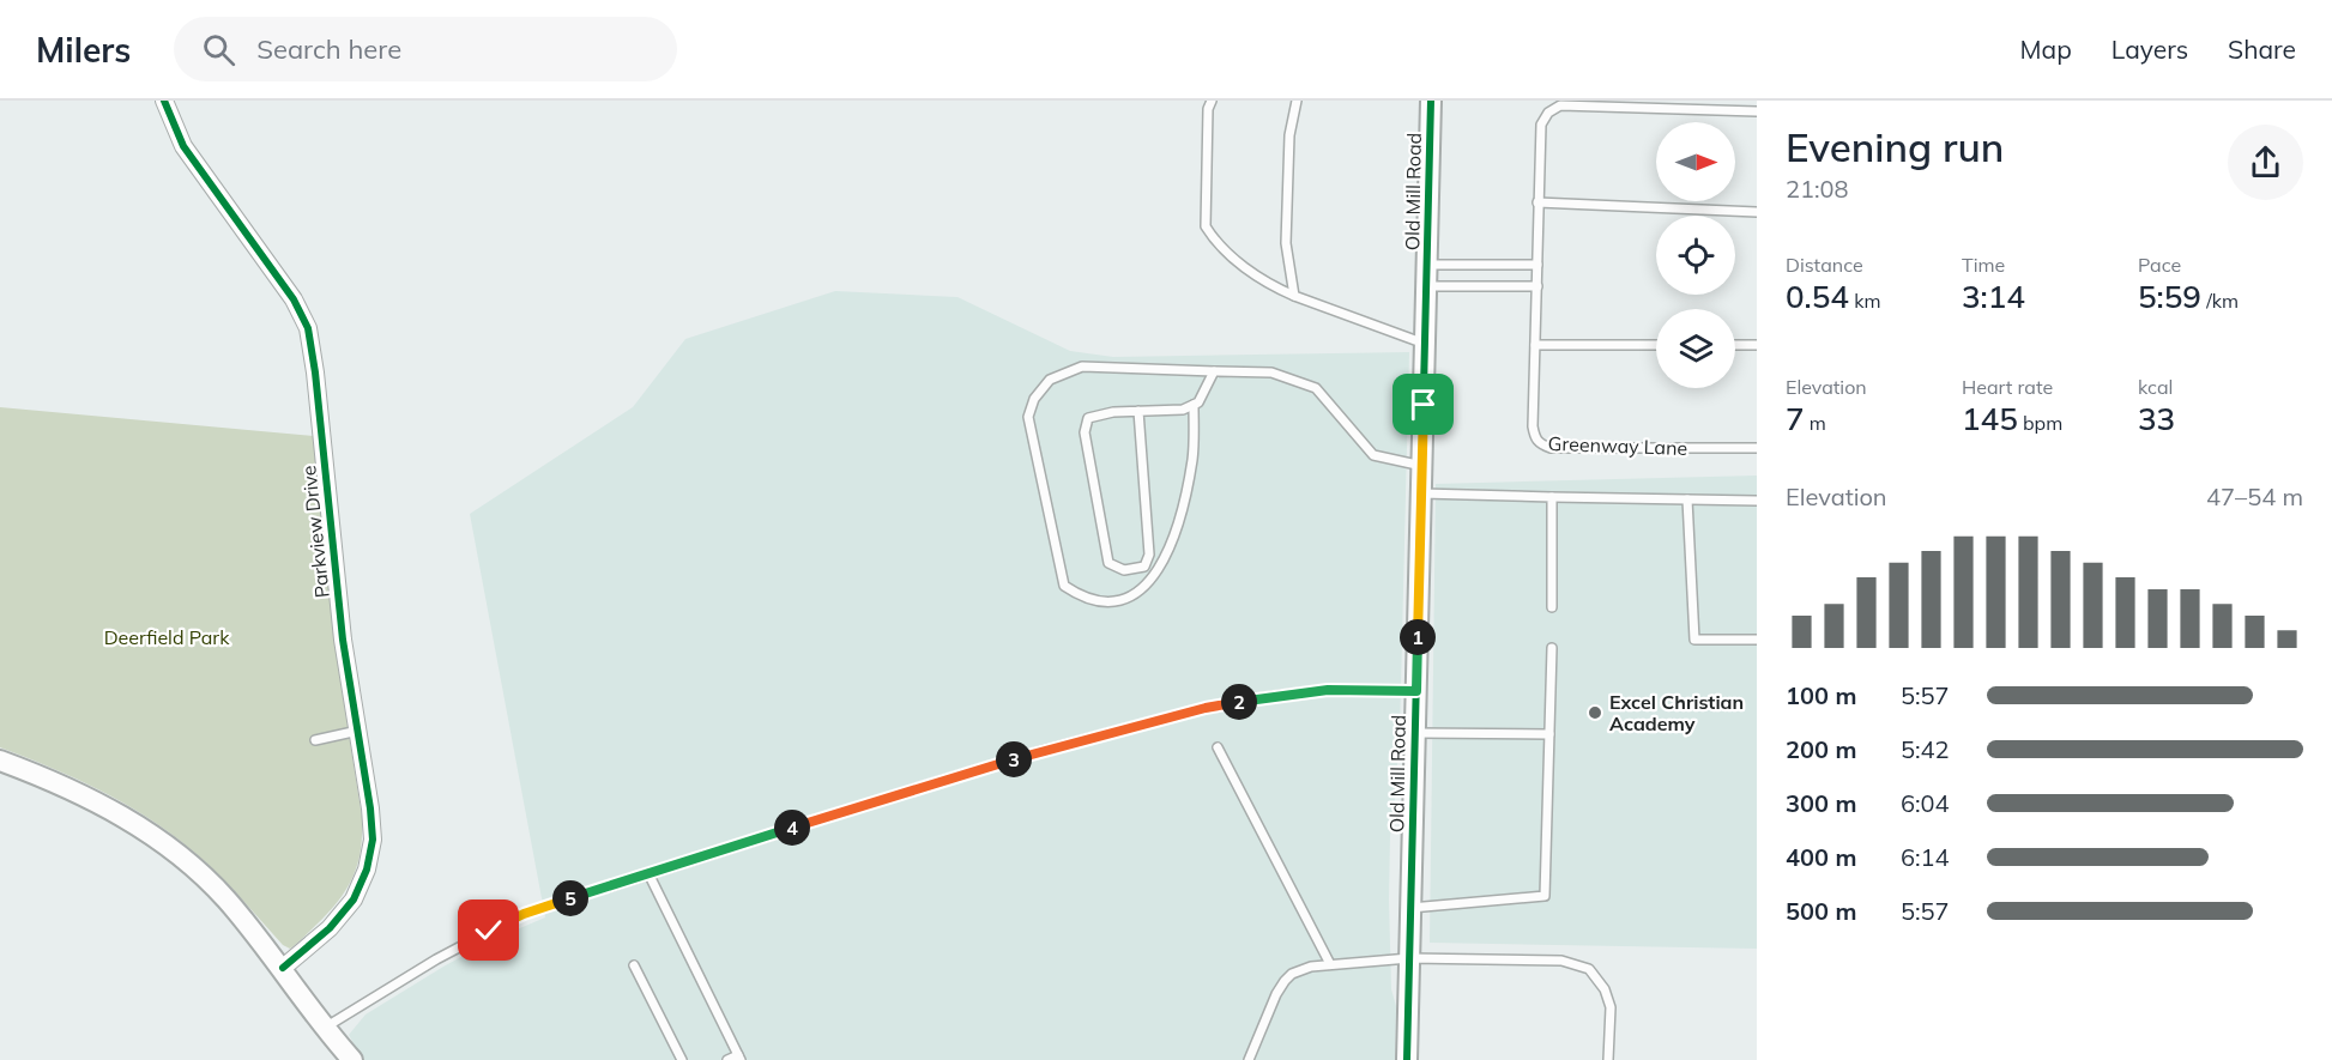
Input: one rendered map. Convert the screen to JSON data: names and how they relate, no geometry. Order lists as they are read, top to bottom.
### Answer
{
  "streets": {
    "street": ["Old Mill Road", "Parkview Drive"],
    "lane": ["Greenway Lane"]
  },
  "parks": ["Deerfield Park"],
  "places": ["Excel Christian Academy"],
  "north": "right",
  "page": {
    "header": "Milers",
    "search": "Search here",
    "nav": ["Map", "Layers", "Share"],
    "heading": ["Evening run", "21:08"],
    "stats": [
      ["Distance", "0.54 km"],
      ["Time", "3:14"],
      ["Pace", "5:59 /km"],
      ["Elevation", "7 m"],
      ["Heart rate", "145 bpm"],
      ["kcal", "33"]
    ],
    "chart": ["Elevation", "47–54 m"],
    "pins": [
      "1",
      "2",
      "3",
      "4",
      "5"
    ],
    "list": [
      {
        "name": "100 m",
        "note": "5:57"
      },
      {
        "name": "200 m",
        "note": "5:42"
      },
      {
        "name": "300 m",
        "note": "6:04"
      },
      {
        "name": "400 m",
        "note": "6:14"
      },
      {
        "name": "500 m",
        "note": "5:57"
      }
    ]
  }
}
